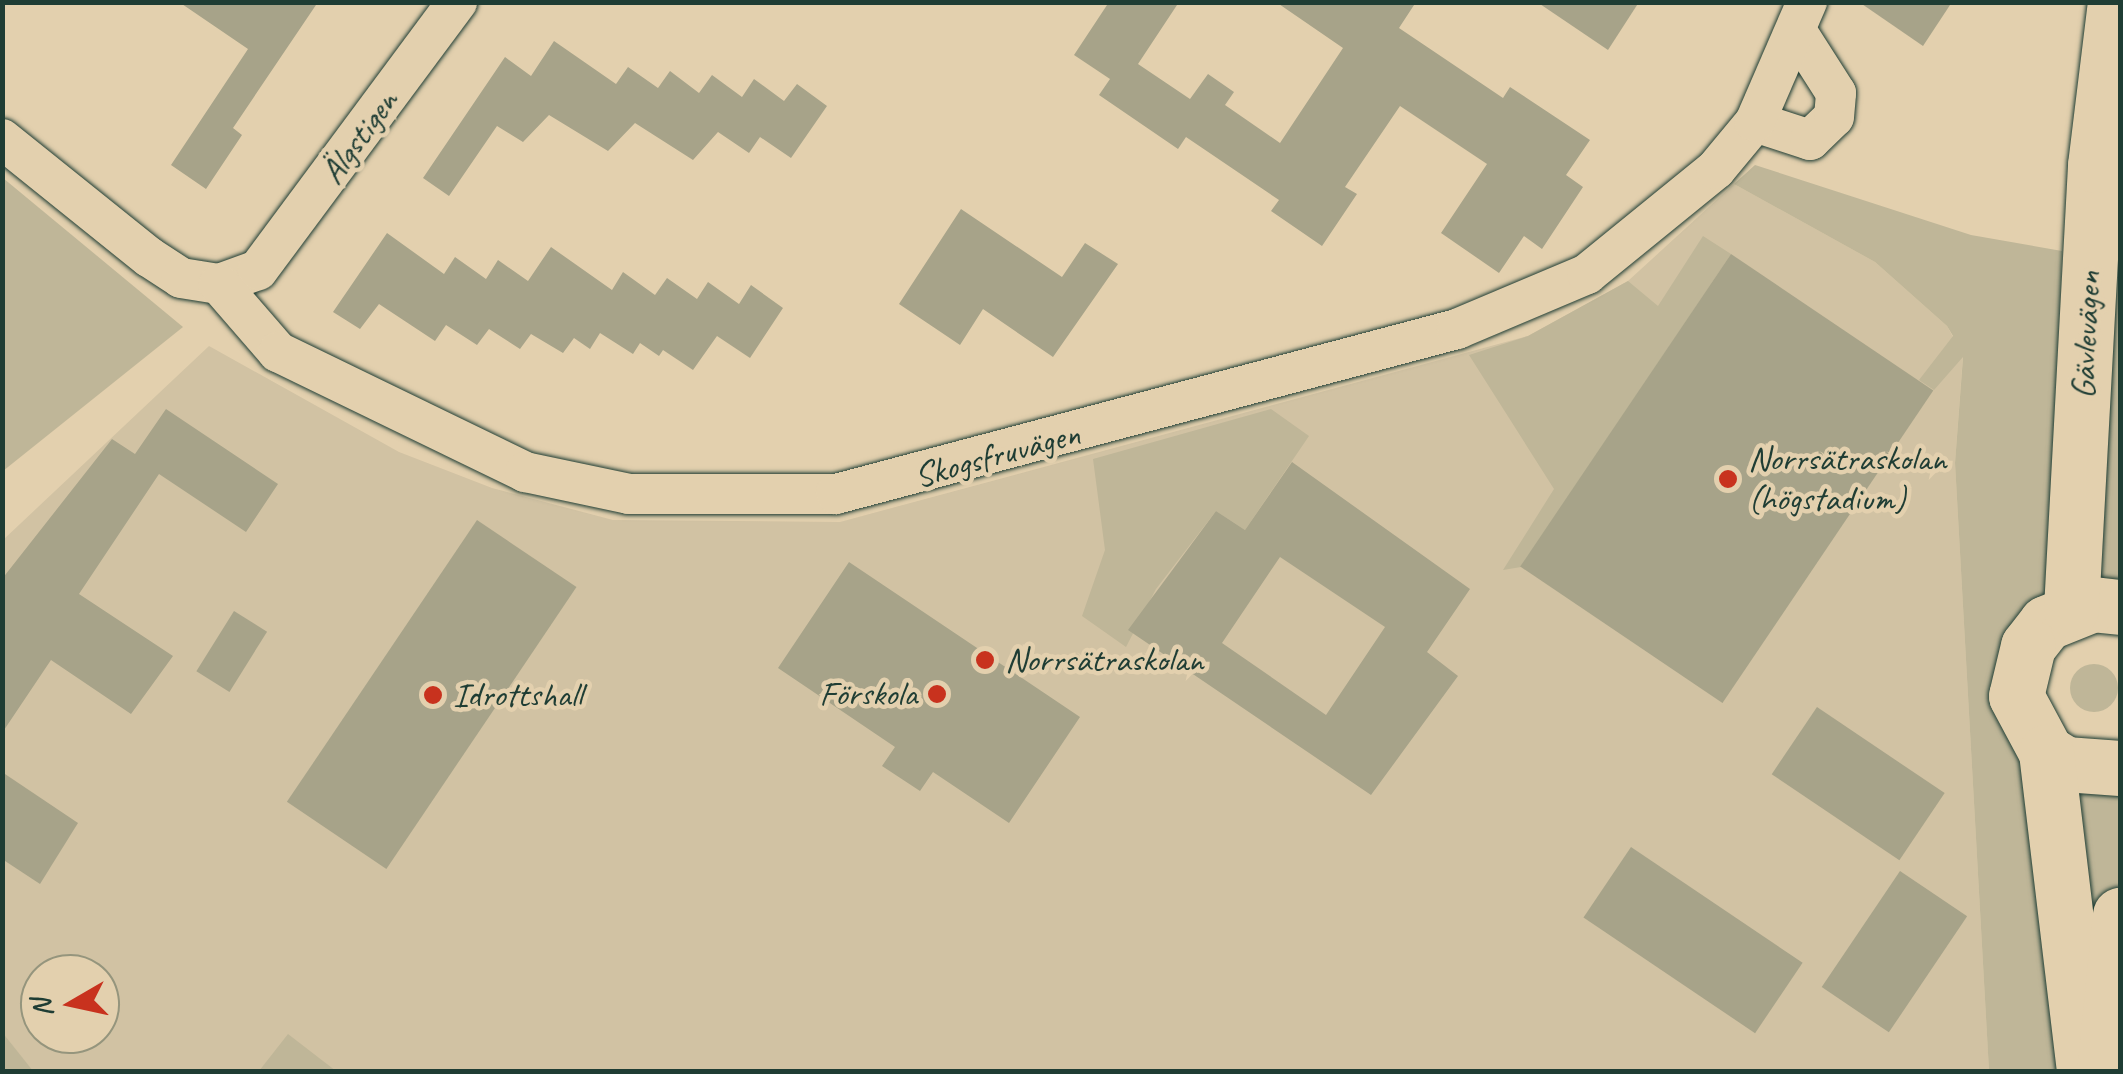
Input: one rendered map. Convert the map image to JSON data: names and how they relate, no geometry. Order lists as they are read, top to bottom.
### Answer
{
  "streets": {
    "main road": ["Gävlevägen"],
    "street": ["Älgstigen", "Skogsfruvägen"]
  },
  "crossings": [
    ["Älgstigen", "Skogsfruvägen"]
  ],
  "places": [
    "Norrsätraskolan (högstadium)",
    "Norrsätraskolan",
    "Förskola",
    "Idrottshall"
  ],
  "north": "left"
}
